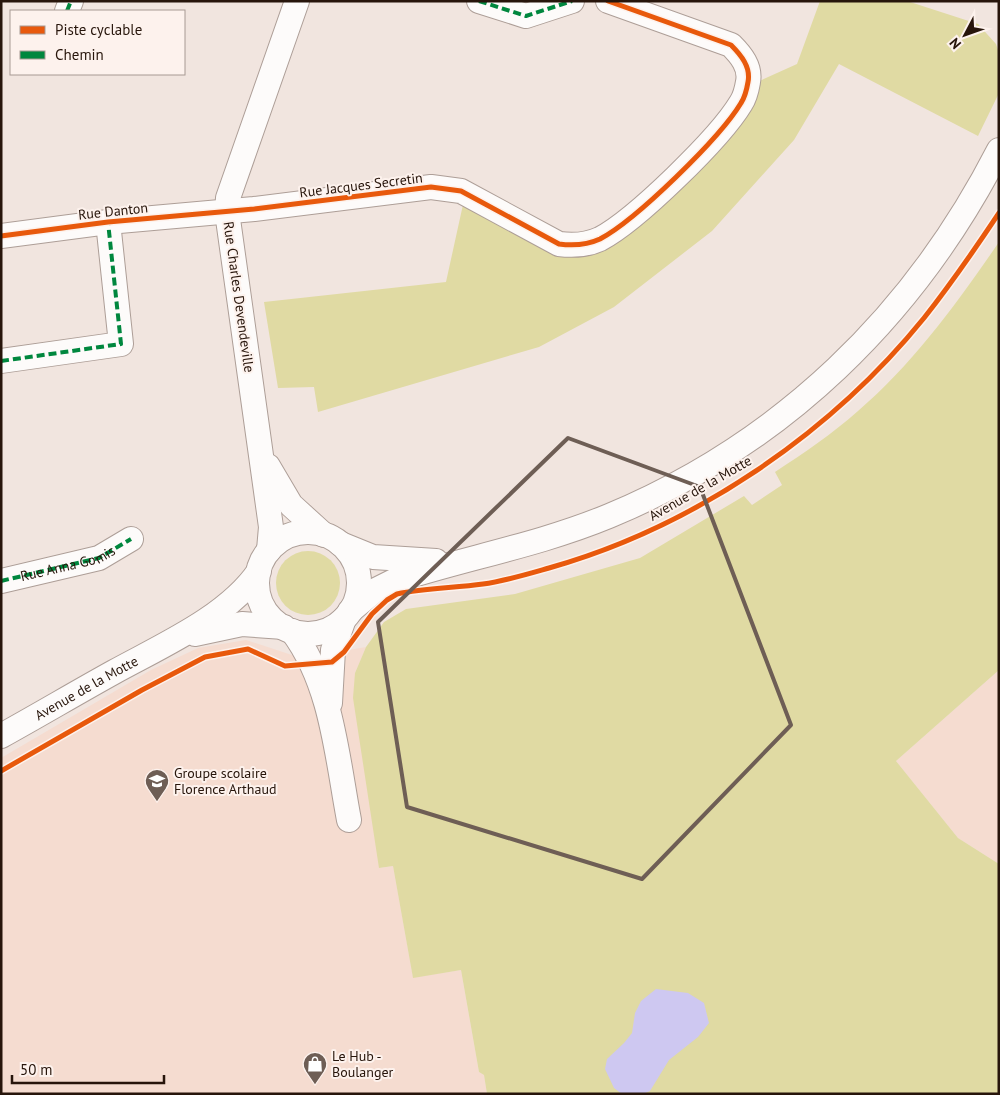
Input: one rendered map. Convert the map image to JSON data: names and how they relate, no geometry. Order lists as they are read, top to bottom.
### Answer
{
  "streets": {
    "street": [
      "Rue Jacques Secretin",
      "Rue Danton",
      "Rue Charles Devendeville",
      "Avenue de la Motte",
      "Rue Anna Gomis"
    ]
  },
  "crossings": [
    ["Rue Jacques Secretin", "Rue Danton"],
    ["Rue Jacques Secretin", "Rue Charles Devendeville"],
    ["Rue Danton", "Rue Charles Devendeville"],
    ["Rue Charles Devendeville", "Avenue de la Motte"]
  ],
  "places": {
    "school or university": ["Groupe scolaire Florence Arthaud"],
    "shop": ["Le Hub - Boulanger"]
  },
  "legend": ["Piste cyclable", "Chemin"],
  "scale_bar": "50 m",
  "north": "bottom left"
}
